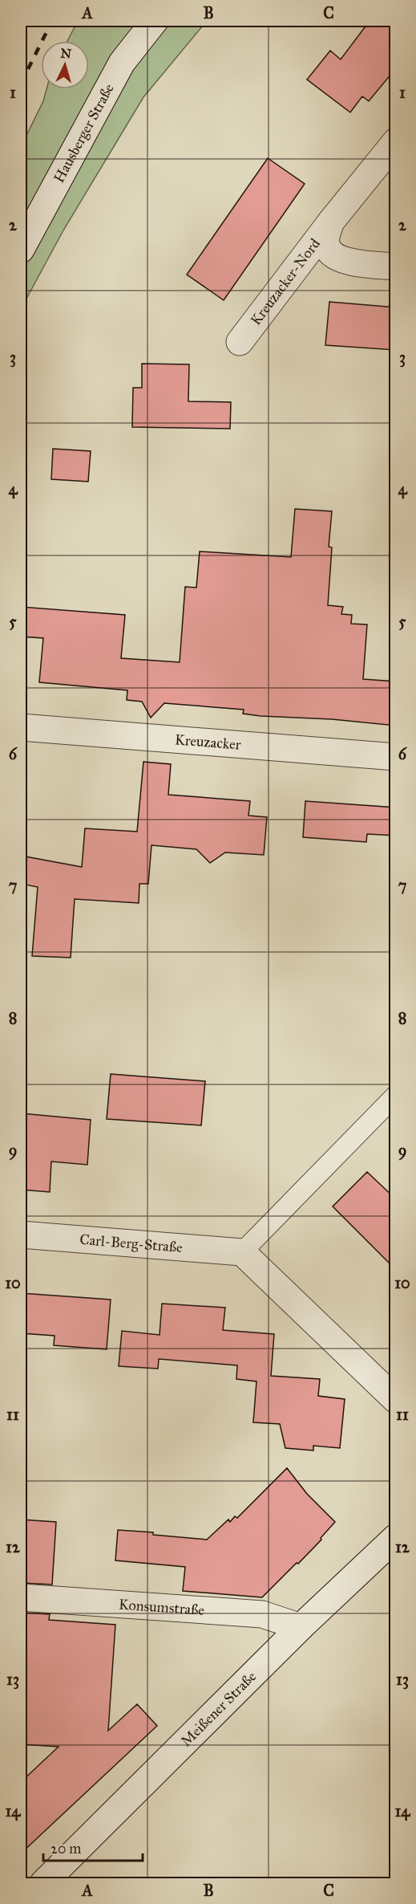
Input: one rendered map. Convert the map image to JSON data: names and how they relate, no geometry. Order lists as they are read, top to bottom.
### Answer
{
  "streets": {
    "street": [
      "Hausberger Straße",
      "Kreuzacker-Nord",
      "Kreuzacker",
      "Carl-Berg-Straße",
      "Konsumstraße",
      "Meißener Straße"
    ]
  },
  "crossings": [
    ["Konsumstraße", "Meißener Straße"]
  ],
  "scale_bar": "20 m",
  "north": "top",
  "grid": {
    "columns": ["A", "B", "C"],
    "rows": [
      "1",
      "2",
      "3",
      "4",
      "5",
      "6",
      "7",
      "8",
      "9",
      "10",
      "11",
      "12",
      "13",
      "14"
    ]
  }
}
